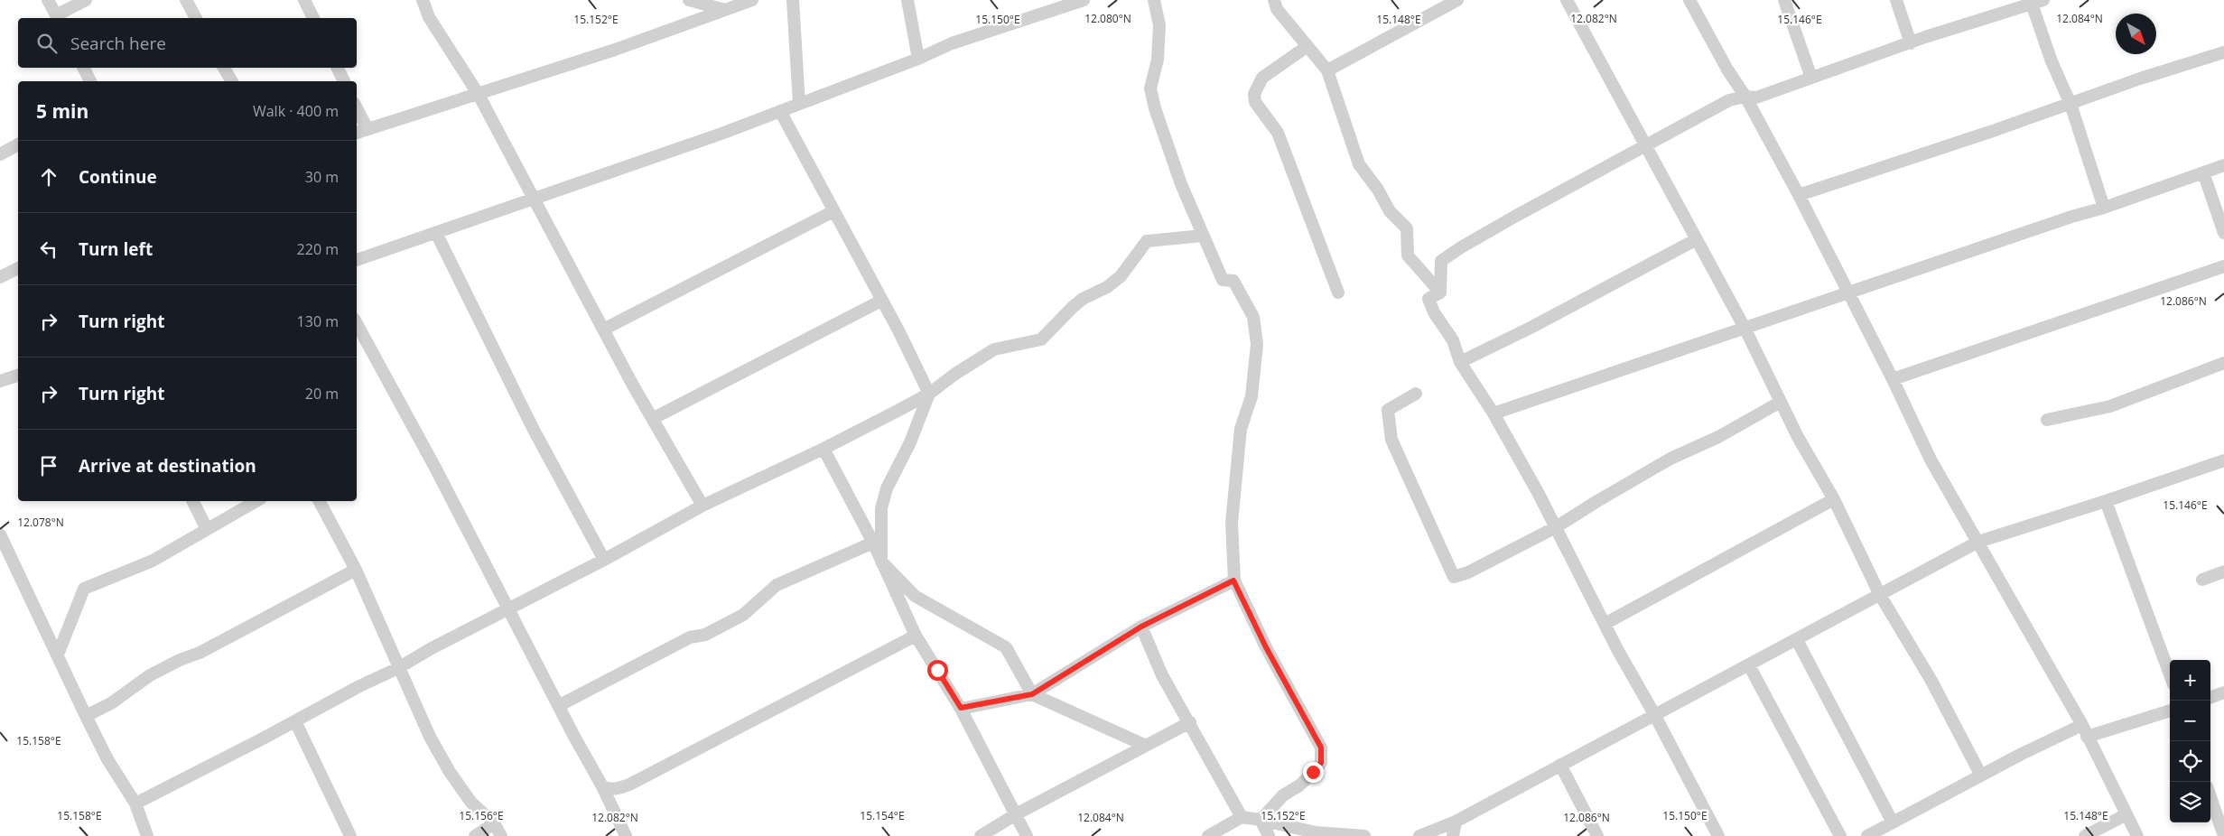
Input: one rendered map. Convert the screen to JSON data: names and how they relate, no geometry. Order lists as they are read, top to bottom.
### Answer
{
  "north": "bottom right",
  "page": {
    "search": "Search here",
    "heading": ["5 min", "Walk · 400 m"],
    "list": [
      ["Continue", "30 m"],
      ["Turn left", "220 m"],
      ["Turn right", "130 m"],
      ["Turn right", "20 m"],
      "Arrive at destination"
    ],
    "map_buttons": ["+", "−"]
  },
  "coordinates": [
    "12.080°N",
    "12.082°N",
    "12.084°N",
    "15.152°E",
    "15.150°E",
    "15.148°E",
    "15.146°E",
    "12.086°N",
    "12.078°N",
    "15.158°E",
    "15.156°E",
    "15.154°E"
  ]
}
